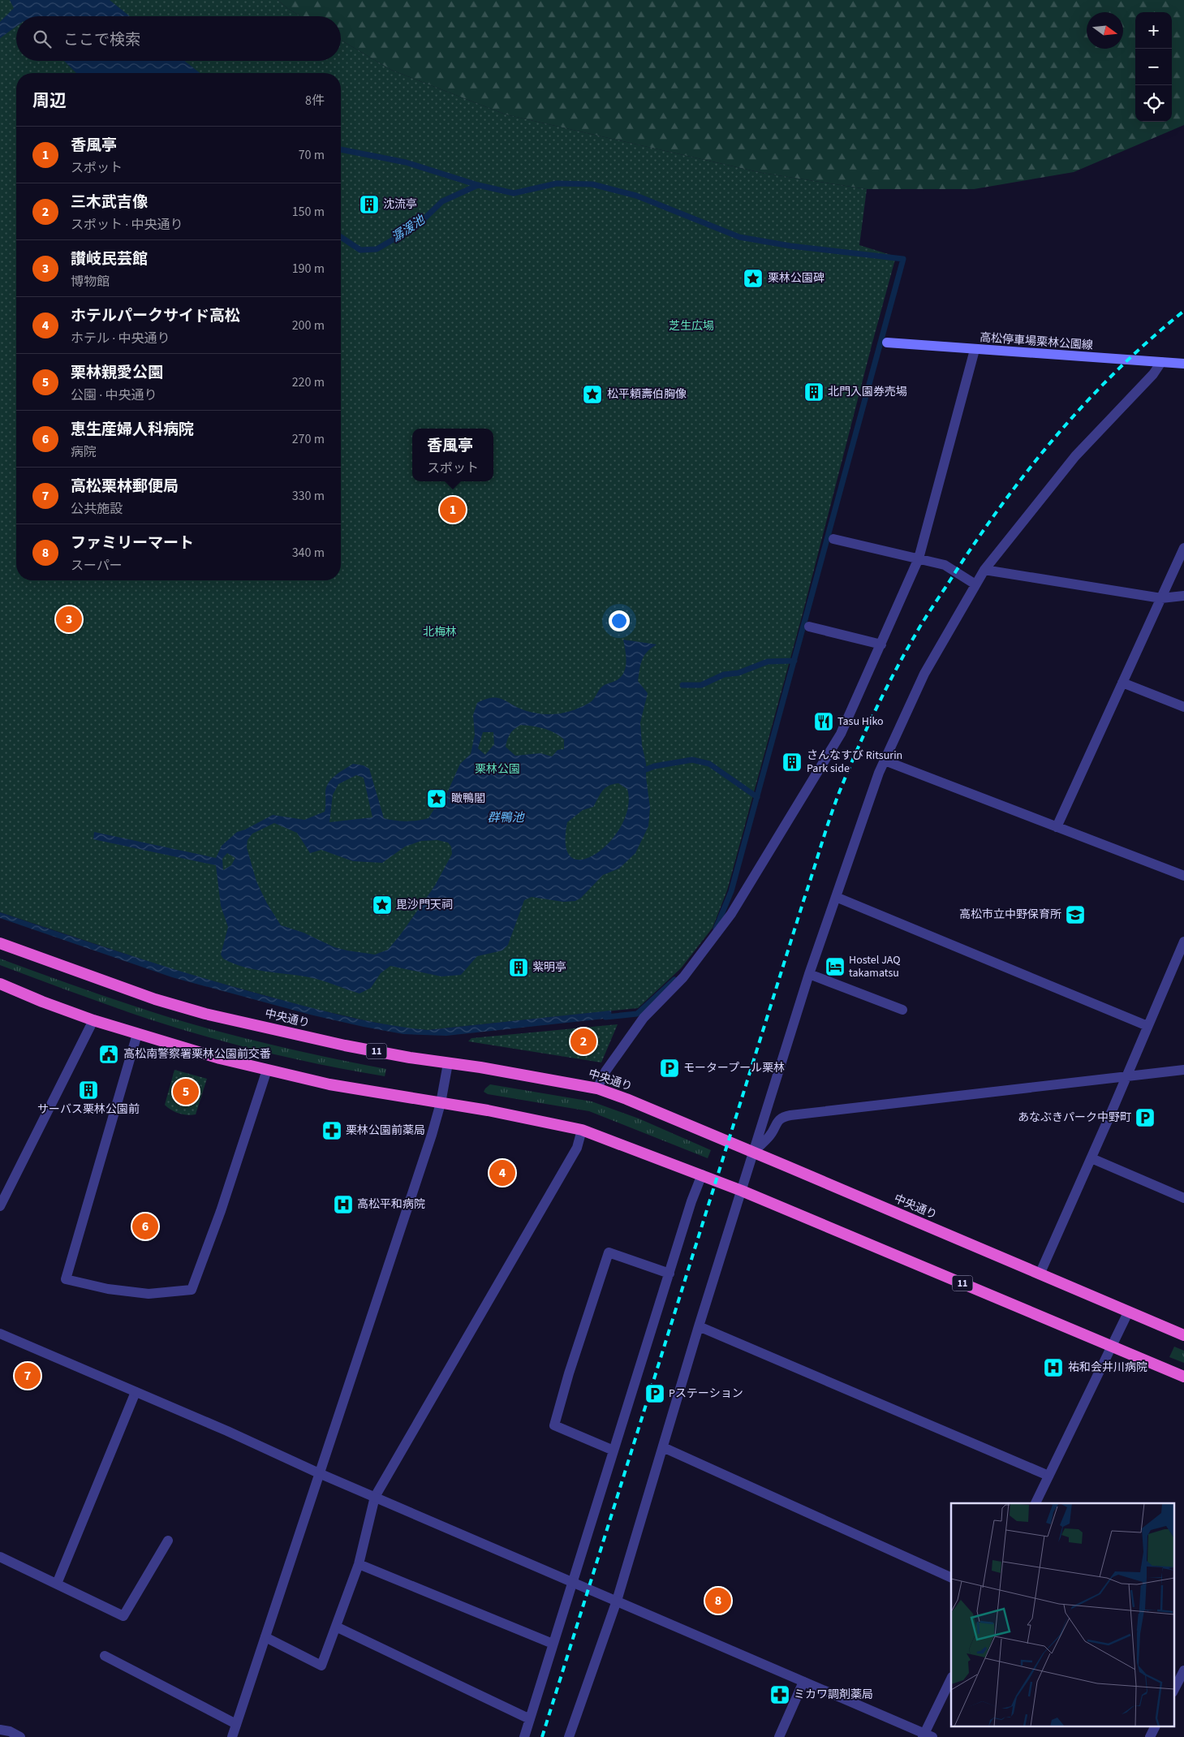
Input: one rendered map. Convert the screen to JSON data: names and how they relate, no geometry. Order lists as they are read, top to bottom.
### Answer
{
  "streets": {
    "highway": ["中央通り", "11"],
    "main road": ["高松停車場栗林公園線"]
  },
  "water": ["潺湲池", "群鴨池"],
  "parks": ["芝生広場", "北梅林", "栗林公園"],
  "places": {
    "building": [
      "沈流亭",
      "北門入園券売場",
      "さんなすび Ritsurin Park side",
      "紫明亭",
      "サーバス栗林公園前"
    ],
    "place": [
      "栗林公園碑",
      "松平頼壽伯胸像",
      "瞰鴨閣",
      "毘沙門天祠"
    ],
    "restaurant": ["Tasu Hiko"],
    "school or university": ["高松市立中野保育所"],
    "hotel": ["Hostel JAQ takamatsu"],
    "public building": ["高松南警察署栗林公園前交番"],
    "parking": ["モータープール栗林", "あなぶきパーク中野町", "Pステーション"],
    "pharmacy": ["栗林公園前薬局", "ミカワ調剤薬局"],
    "hospital": ["高松平和病院", "祐和会井川病院"]
  },
  "north": "right",
  "page": {
    "map_buttons": ["+", "−"],
    "search": "ここで検索",
    "heading": ["周辺", "8件"],
    "list": [
      {
        "mark": "1",
        "name": "香風亭",
        "note": "スポット",
        "value": "70 m"
      },
      {
        "mark": "2",
        "name": "三木武吉像",
        "note": "スポット · 中央通り",
        "value": "150 m"
      },
      {
        "mark": "3",
        "name": "讃岐民芸館",
        "note": "博物館",
        "value": "190 m"
      },
      {
        "mark": "4",
        "name": "ホテルパークサイド高松",
        "note": "ホテル · 中央通り",
        "value": "200 m"
      },
      {
        "mark": "5",
        "name": "栗林親愛公園",
        "note": "公園 · 中央通り",
        "value": "220 m"
      },
      {
        "mark": "6",
        "name": "恵生産婦人科病院",
        "note": "病院",
        "value": "270 m"
      },
      {
        "mark": "7",
        "name": "高松栗林郵便局",
        "note": "公共施設",
        "value": "330 m"
      },
      {
        "mark": "8",
        "name": "ファミリーマート",
        "note": "スーパー",
        "value": "340 m"
      }
    ],
    "popup": ["香風亭", "スポット"],
    "pins": [
      "1",
      "3",
      "2",
      "5",
      "4",
      "6",
      "7",
      "8"
    ]
  }
}
